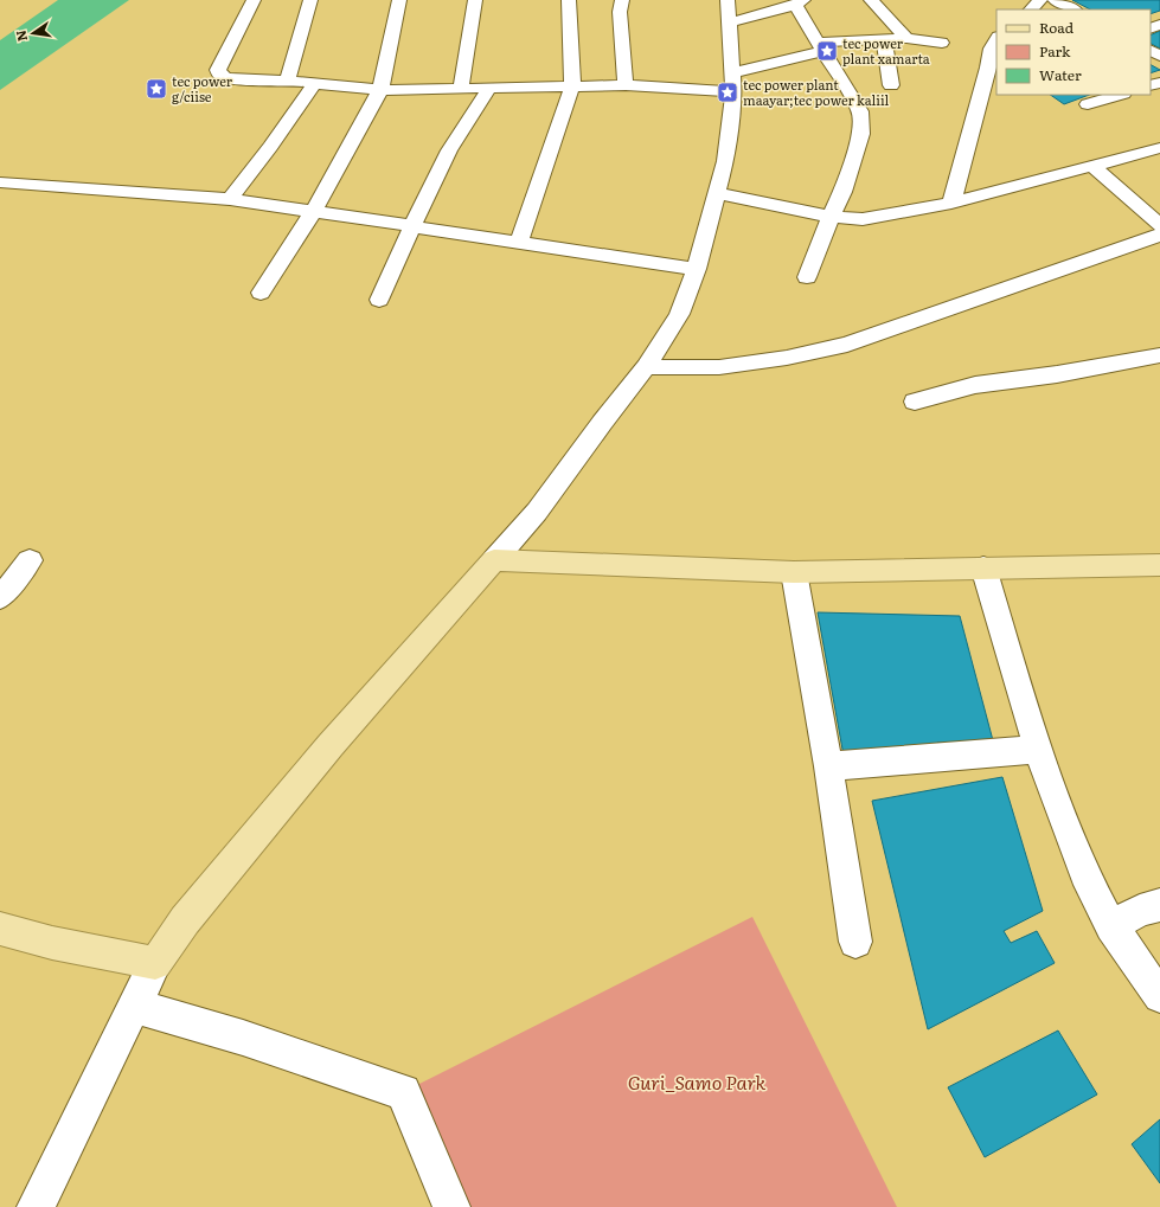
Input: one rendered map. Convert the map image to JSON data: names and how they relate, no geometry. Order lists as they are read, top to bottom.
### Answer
{
  "parks": ["Guri_Samo Park"],
  "places": {
    "place": ["tec power plant xamarta", "tec power g/ciise", "tec power plant maayar;tec power kaliil"]
  },
  "legend": ["Road", "Park", "Water"],
  "north": "left"
}
